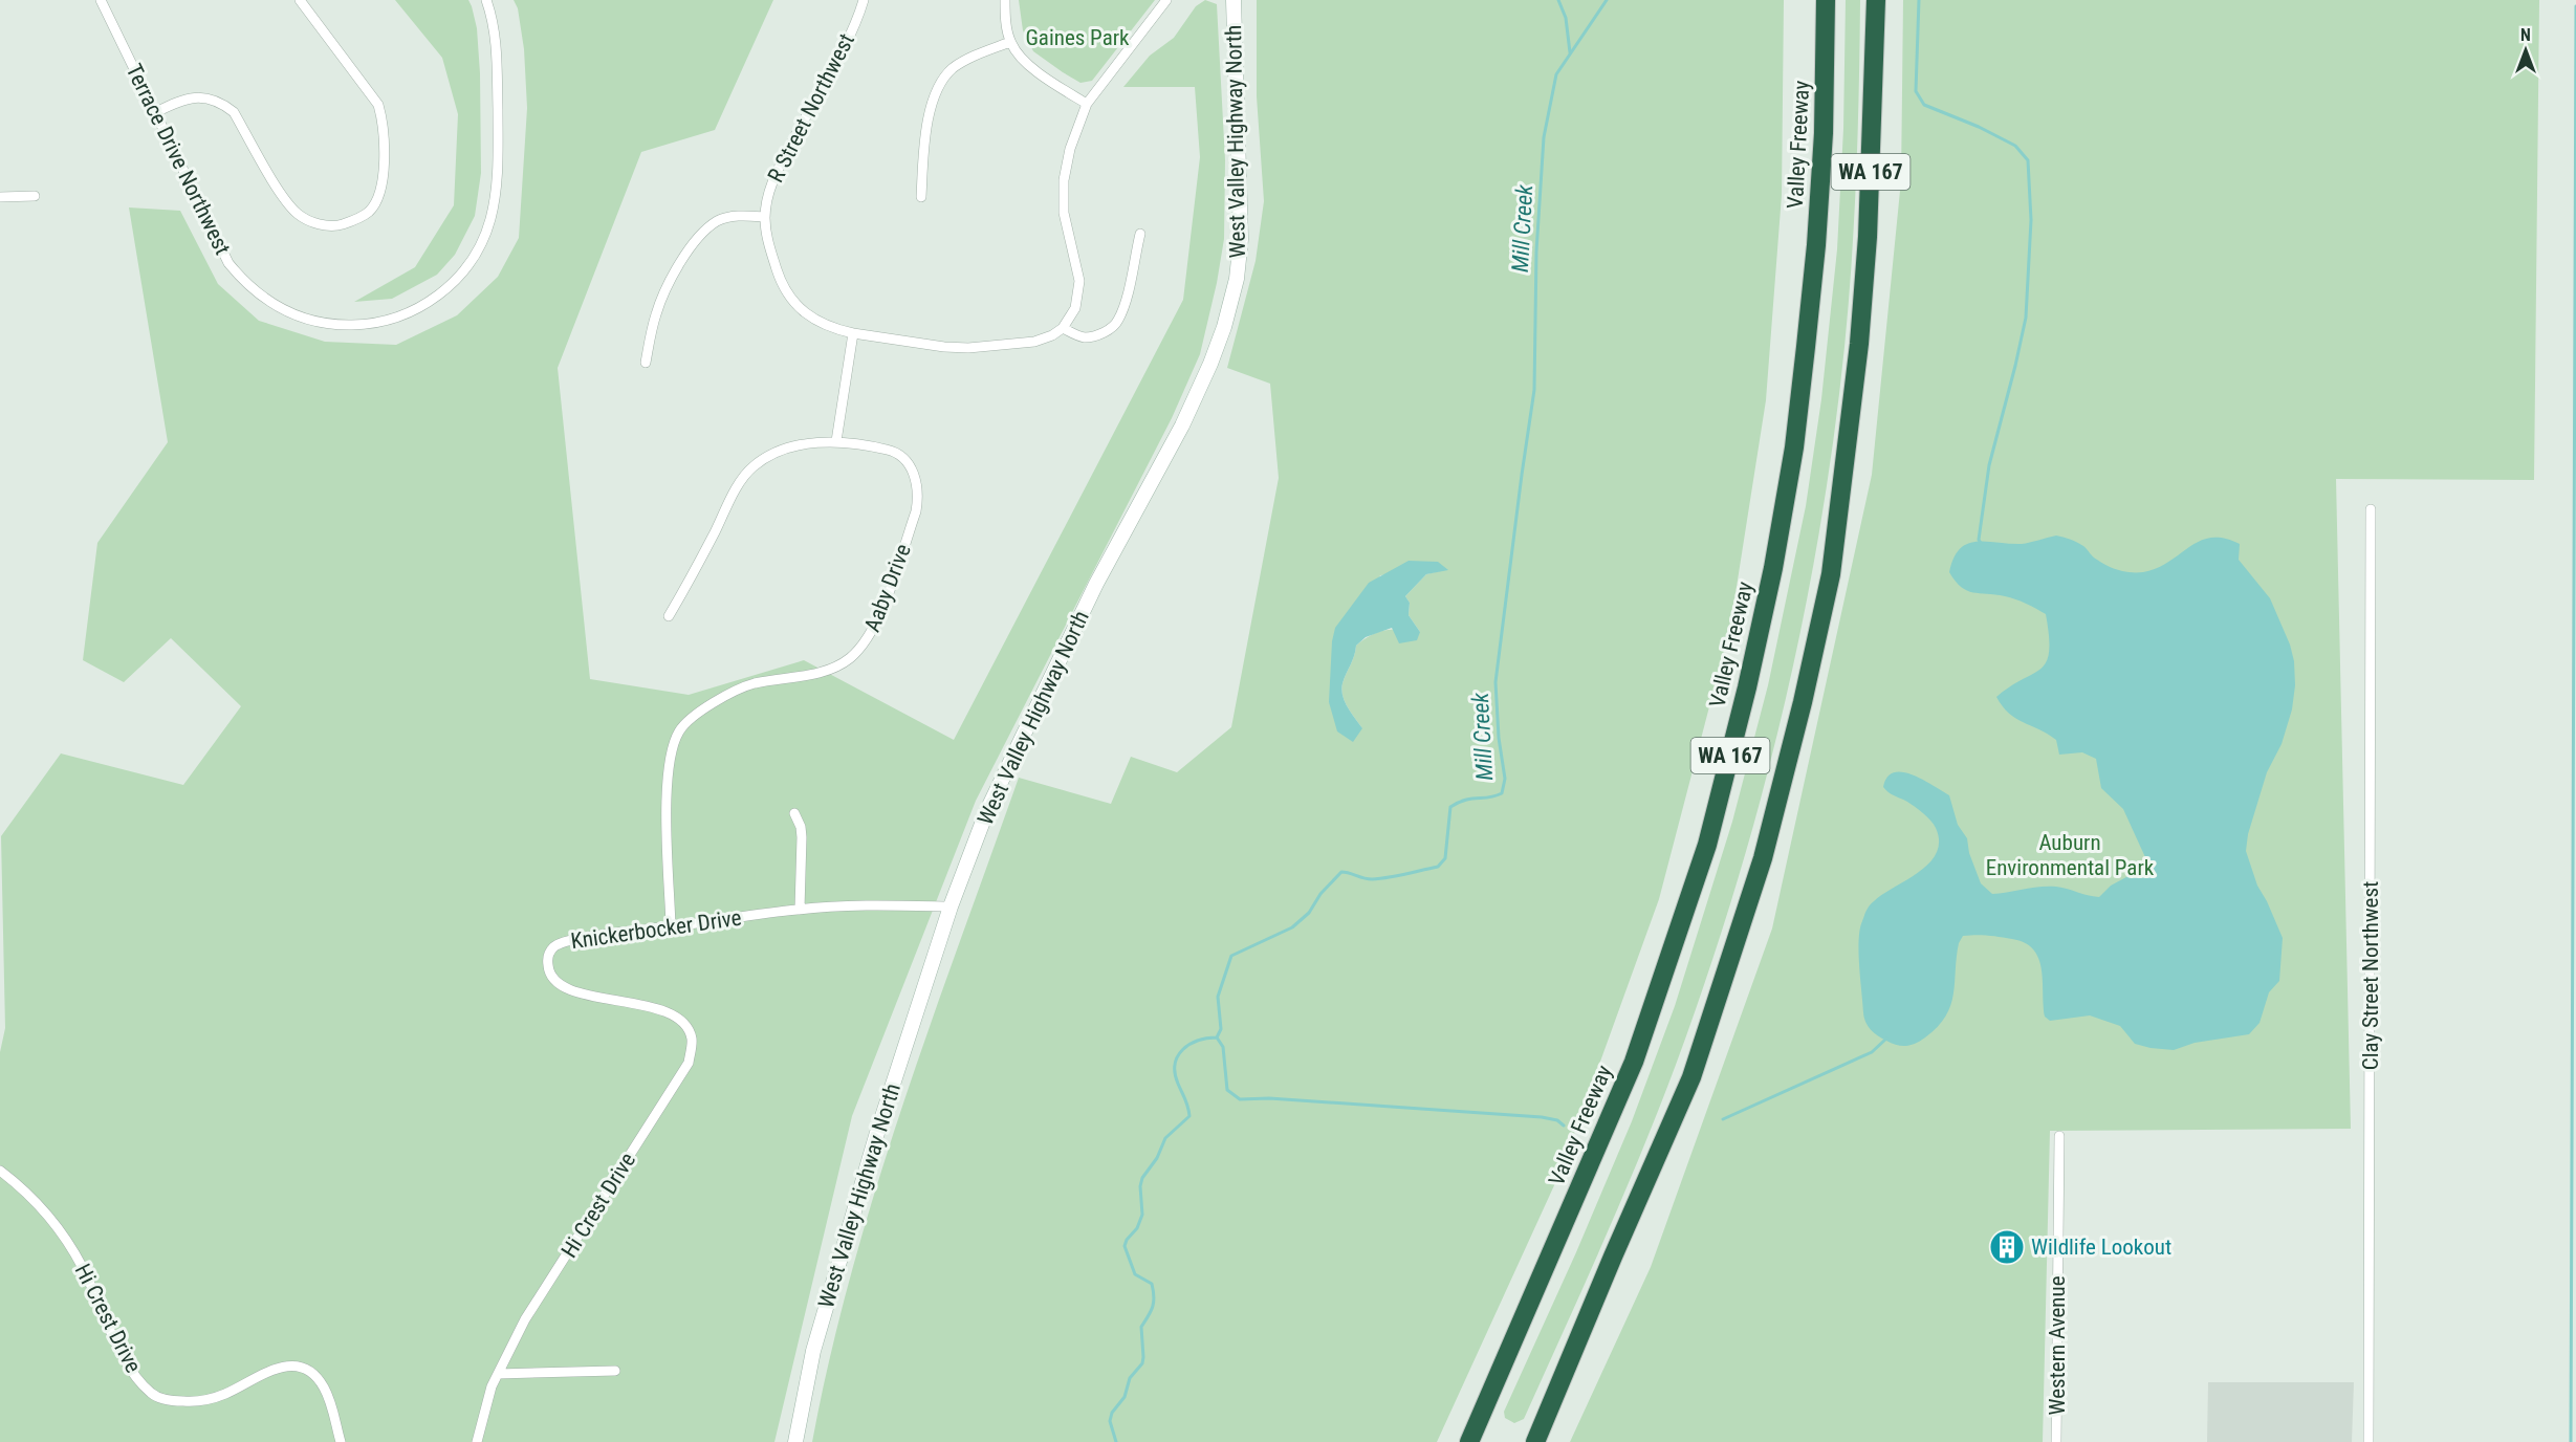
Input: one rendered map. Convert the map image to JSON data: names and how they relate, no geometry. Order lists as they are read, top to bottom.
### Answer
{
  "streets": {
    "highway": ["Valley Freeway", "WA 167"],
    "main road": ["West Valley Highway North"],
    "street": [
      "R Street Northwest",
      "Terrace Drive Northwest",
      "Aaby Drive",
      "Knickerbocker Drive",
      "Clay Street Northwest",
      "Hi Crest Drive",
      "Western Avenue"
    ]
  },
  "crossings": [
    ["West Valley Highway North", "Knickerbocker Drive"],
    ["Aaby Drive", "Knickerbocker Drive"],
    ["Knickerbocker Drive", "Hi Crest Drive"]
  ],
  "water": ["Mill Creek"],
  "parks": ["Gaines Park", "Auburn Environmental Park"],
  "places": {
    "building": ["Wildlife Lookout"]
  },
  "north": "top"
}
